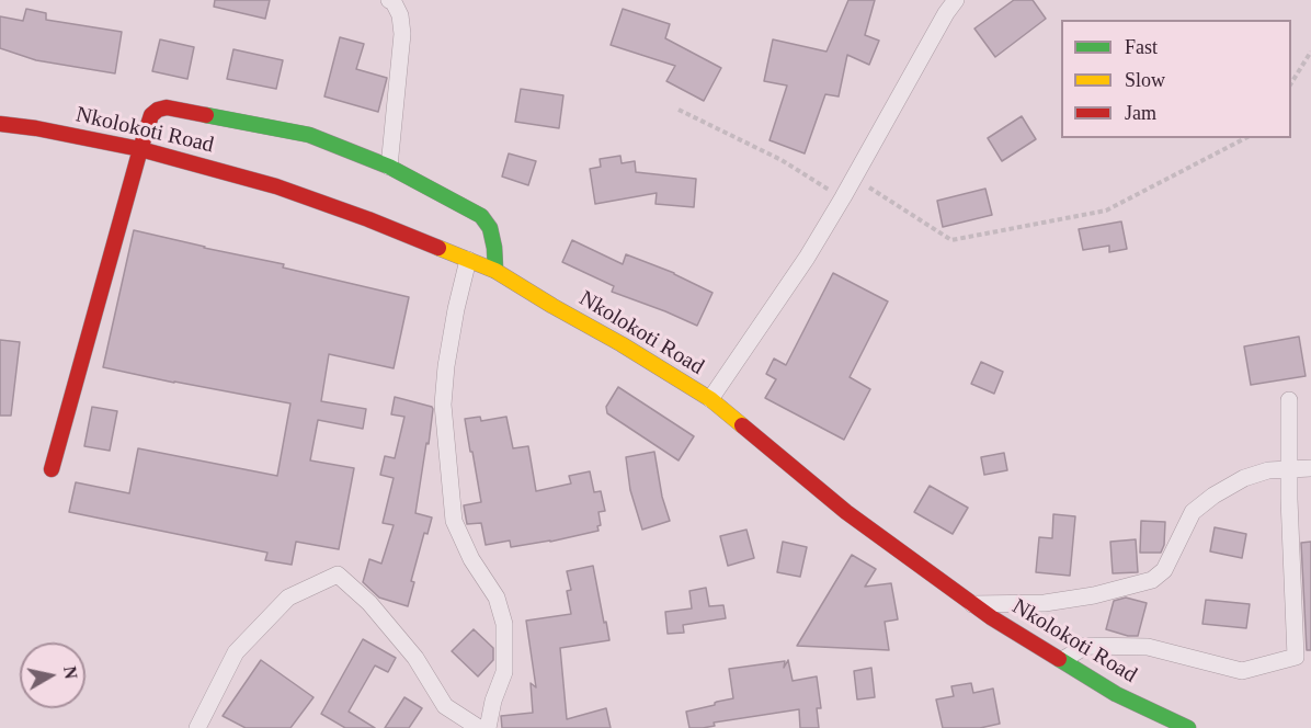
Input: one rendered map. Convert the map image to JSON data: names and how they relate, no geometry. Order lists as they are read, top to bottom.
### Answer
{
  "streets": {
    "main road": ["Nkolokoti Road"]
  },
  "legend": ["Fast", "Slow", "Jam"],
  "north": "right"
}
